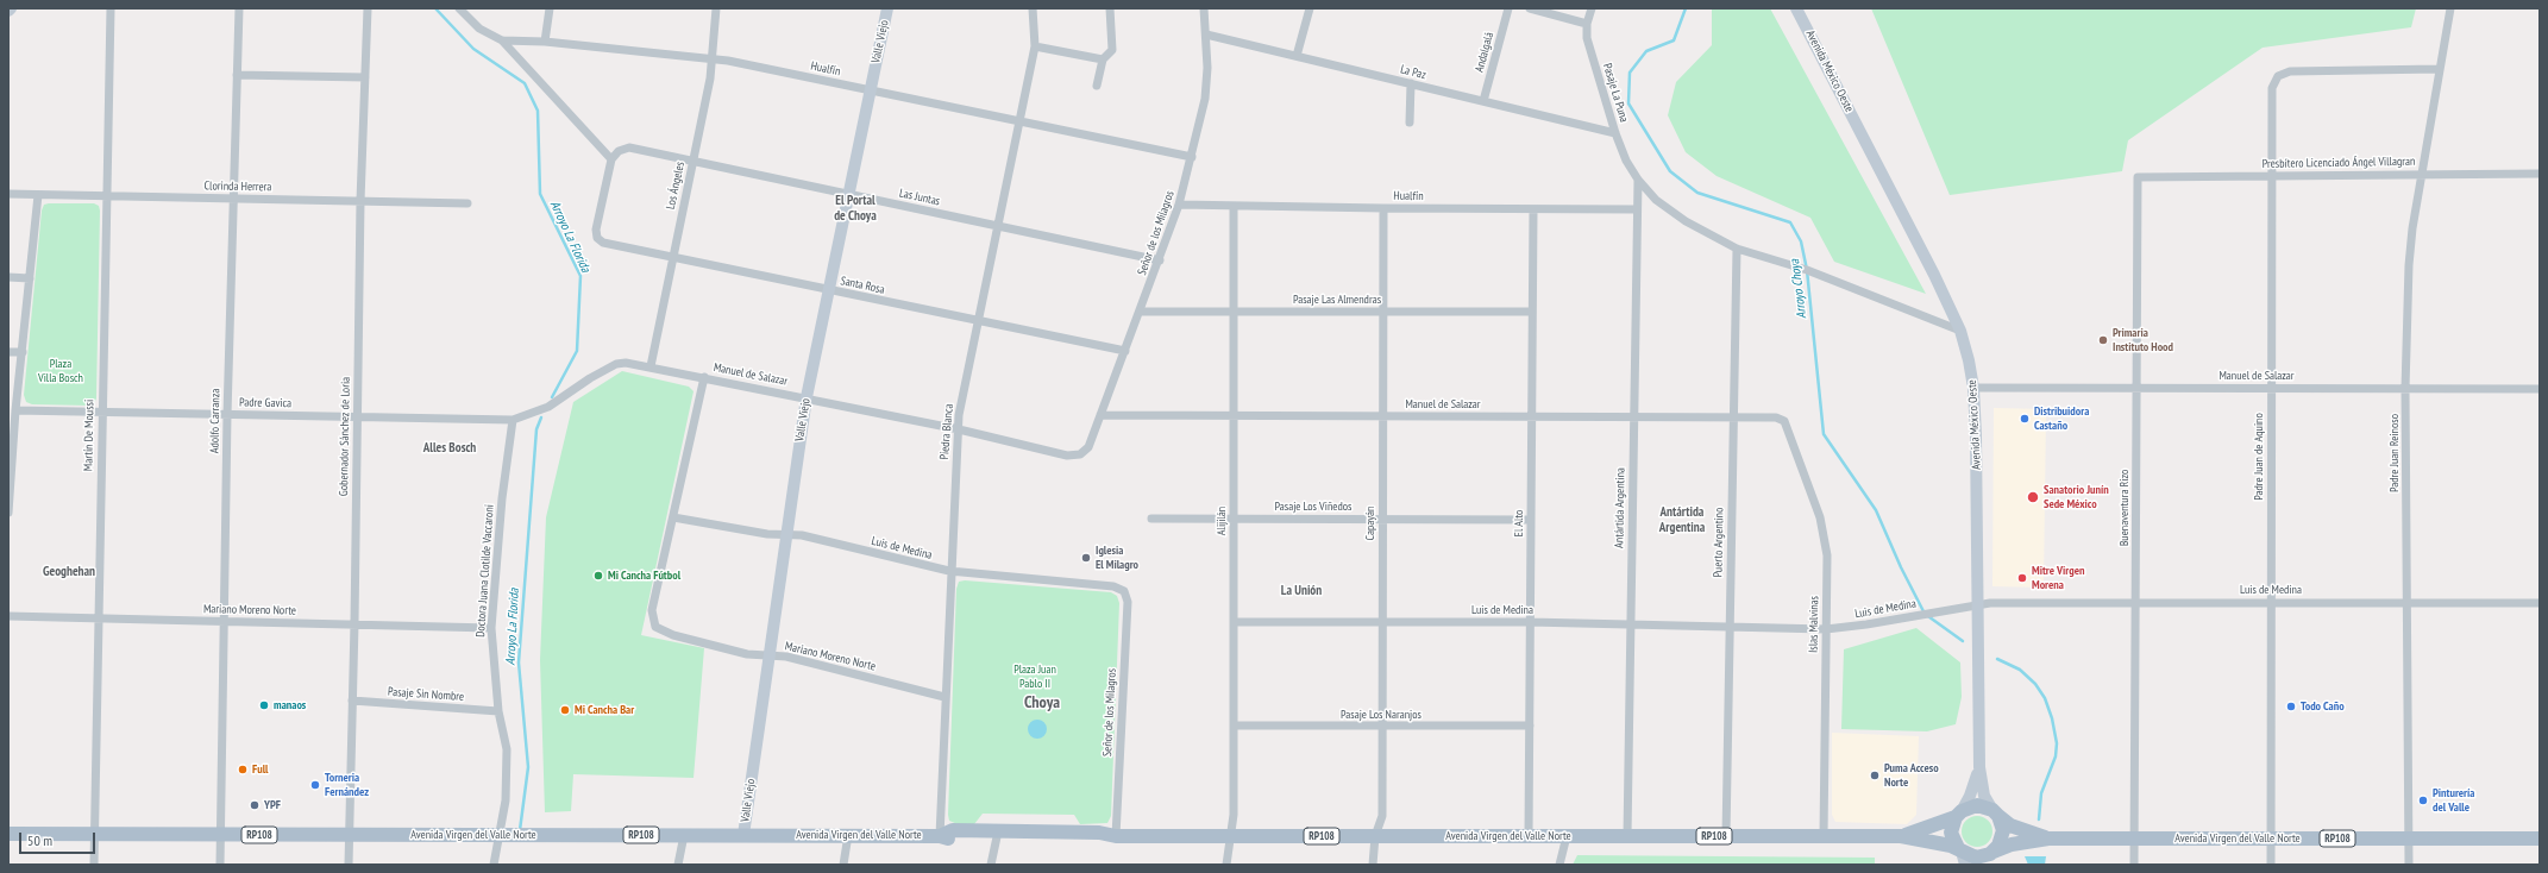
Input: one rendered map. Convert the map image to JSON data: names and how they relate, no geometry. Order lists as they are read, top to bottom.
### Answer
{
  "streets": {
    "main road": [
      "Valle Viejo",
      "Avenida México Oeste",
      "RP108",
      "Avenida Virgen del Valle Norte"
    ],
    "street": [
      "Andalgalá",
      "Hualfín",
      "La Paz",
      "Pasaje La Puna",
      "Presbítero Licenciado Ángel Villagran",
      "Los Ángeles",
      "Clorinda Herrera",
      "Las Juntas",
      "Señor de los Milagros",
      "Santa Rosa",
      "Pasaje Las Almendras",
      "Manuel de Salazar",
      "Padre Gavica",
      "Adolfo Carranza",
      "Piedra Blanca",
      "Martín De Moussi",
      "Gobernador Sánchez de Loria",
      "Padre Juan Reinoso",
      "Padre Juan de Aquino",
      "Pasaje Los Viñedos",
      "Antártida Argentina",
      "Buenaventura Rizo",
      "Alijilán",
      "Capayán",
      "El Alto",
      "Puerto Argentino",
      "Luis de Medina",
      "Doctora Juana Clotilde Vaccaroni",
      "Mariano Moreno Norte",
      "Islas Malvinas",
      "Pasaje Sin Nombre",
      "Pasaje Los Naranjos"
    ]
  },
  "crossings": [
    ["Valle Viejo", "Hualfín"],
    ["Valle Viejo", "Las Juntas"],
    ["Valle Viejo", "Santa Rosa"],
    ["Valle Viejo", "Manuel de Salazar"],
    ["Valle Viejo", "Luis de Medina"],
    ["Valle Viejo", "Mariano Moreno Norte"],
    ["Valle Viejo", "Avenida Virgen del Valle Norte"],
    ["Andalgalá", "La Paz"],
    ["Hualfín", "Los Ángeles"],
    ["Hualfín", "Señor de los Milagros"],
    ["Hualfín", "Piedra Blanca"],
    ["Hualfín", "Antártida Argentina"],
    ["Hualfín", "Alijilán"],
    ["Hualfín", "Capayán"],
    ["Hualfín", "El Alto"],
    ["Avenida México Oeste", "Pasaje La Puna"],
    ["Avenida México Oeste", "Manuel de Salazar"],
    ["Avenida México Oeste", "Luis de Medina"],
    ["Avenida México Oeste", "RP108"],
    ["Avenida México Oeste", "Avenida Virgen del Valle Norte"],
    ["La Paz", "Pasaje La Puna"],
    ["La Paz", "Señor de los Milagros"],
    ["Pasaje La Puna", "Antártida Argentina"],
    ["Pasaje La Puna", "Puerto Argentino"],
    ["Presbítero Licenciado Ángel Villagran", "Padre Juan Reinoso"],
    ["Presbítero Licenciado Ángel Villagran", "Padre Juan de Aquino"],
    ["Presbítero Licenciado Ángel Villagran", "Buenaventura Rizo"],
    ["Los Ángeles", "Las Juntas"],
    ["Los Ángeles", "Santa Rosa"],
    ["Los Ángeles", "Manuel de Salazar"],
    ["Clorinda Herrera", "Adolfo Carranza"],
    ["Clorinda Herrera", "Martín De Moussi"],
    ["Clorinda Herrera", "Gobernador Sánchez de Loria"],
    ["Las Juntas", "Señor de los Milagros"],
    ["Las Juntas", "Santa Rosa"],
    ["Las Juntas", "Piedra Blanca"],
    ["Señor de los Milagros", "Santa Rosa"],
    ["Señor de los Milagros", "Pasaje Las Almendras"],
    ["Señor de los Milagros", "Manuel de Salazar"],
    ["Señor de los Milagros", "Luis de Medina"],
    ["Señor de los Milagros", "Avenida Virgen del Valle Norte"],
    ["Santa Rosa", "Piedra Blanca"],
    ["Pasaje Las Almendras", "Alijilán"],
    ["Pasaje Las Almendras", "Capayán"],
    ["Pasaje Las Almendras", "El Alto"],
    ["Manuel de Salazar", "Padre Gavica"],
    ["Manuel de Salazar", "Piedra Blanca"],
    ["Manuel de Salazar", "Padre Juan Reinoso"],
    ["Manuel de Salazar", "Padre Juan de Aquino"],
    ["Manuel de Salazar", "Antártida Argentina"],
    ["Manuel de Salazar", "Buenaventura Rizo"],
    ["Manuel de Salazar", "Alijilán"],
    ["Manuel de Salazar", "Capayán"],
    ["Manuel de Salazar", "El Alto"],
    ["Manuel de Salazar", "Puerto Argentino"],
    ["Manuel de Salazar", "Doctora Juana Clotilde Vaccaroni"],
    ["Manuel de Salazar", "Islas Malvinas"],
    ["Padre Gavica", "Adolfo Carranza"],
    ["Padre Gavica", "Martín De Moussi"],
    ["Padre Gavica", "Gobernador Sánchez de Loria"],
    ["Padre Gavica", "Doctora Juana Clotilde Vaccaroni"],
    ["Adolfo Carranza", "Mariano Moreno Norte"],
    ["Adolfo Carranza", "Avenida Virgen del Valle Norte"],
    ["Piedra Blanca", "Luis de Medina"],
    ["Piedra Blanca", "Mariano Moreno Norte"],
    ["Piedra Blanca", "Avenida Virgen del Valle Norte"],
    ["Martín De Moussi", "Mariano Moreno Norte"],
    ["Martín De Moussi", "Avenida Virgen del Valle Norte"],
    ["Gobernador Sánchez de Loria", "Mariano Moreno Norte"],
    ["Gobernador Sánchez de Loria", "Pasaje Sin Nombre"],
    ["Gobernador Sánchez de Loria", "Avenida Virgen del Valle Norte"],
    ["Padre Juan Reinoso", "Padre Juan de Aquino"],
    ["Padre Juan Reinoso", "Luis de Medina"],
    ["Padre Juan Reinoso", "Avenida Virgen del Valle Norte"],
    ["Padre Juan de Aquino", "Luis de Medina"],
    ["Padre Juan de Aquino", "Avenida Virgen del Valle Norte"],
    ["Pasaje Los Viñedos", "Alijilán"],
    ["Pasaje Los Viñedos", "Capayán"],
    ["Pasaje Los Viñedos", "El Alto"],
    ["Antártida Argentina", "Luis de Medina"],
    ["Antártida Argentina", "Avenida Virgen del Valle Norte"],
    ["Buenaventura Rizo", "Luis de Medina"],
    ["Buenaventura Rizo", "Avenida Virgen del Valle Norte"],
    ["Alijilán", "Luis de Medina"],
    ["Alijilán", "Pasaje Los Naranjos"],
    ["Alijilán", "Avenida Virgen del Valle Norte"],
    ["Capayán", "Luis de Medina"],
    ["Capayán", "Pasaje Los Naranjos"],
    ["Capayán", "Avenida Virgen del Valle Norte"],
    ["El Alto", "Luis de Medina"],
    ["El Alto", "Pasaje Los Naranjos"],
    ["El Alto", "Avenida Virgen del Valle Norte"],
    ["Puerto Argentino", "Luis de Medina"],
    ["Puerto Argentino", "Avenida Virgen del Valle Norte"],
    ["Luis de Medina", "Mariano Moreno Norte"],
    ["Luis de Medina", "Islas Malvinas"],
    ["Doctora Juana Clotilde Vaccaroni", "Mariano Moreno Norte"],
    ["Doctora Juana Clotilde Vaccaroni", "Pasaje Sin Nombre"],
    ["Doctora Juana Clotilde Vaccaroni", "Avenida Virgen del Valle Norte"],
    ["Islas Malvinas", "Avenida Virgen del Valle Norte"],
    ["RP108", "Avenida Virgen del Valle Norte"]
  ],
  "districts": [
    "El Portal de Choya",
    "Alles Bosch",
    "Antártida Argentina",
    "Geoghehan",
    "La Unión",
    "Choya"
  ],
  "water": ["Arroyo La Florida", "Arroyo Choya"],
  "parks": ["Plaza Villa Bosch", "Plaza Juan Pablo II"],
  "places": [
    "Primaria Instituto Hood",
    "Distribuidora Castaño",
    "Sanatorio Junín Sede México",
    "Iglesia El Milagro",
    "Mi Cancha Fútbol",
    "Mitre Virgen Morena",
    "manaos",
    "Todo Caño",
    "Mi Cancha Bar",
    "Full",
    "Puma Acceso Norte",
    "Torneria Fernández",
    "Pinturería del Valle",
    "YPF"
  ],
  "scale_bar": "50 m"
}
